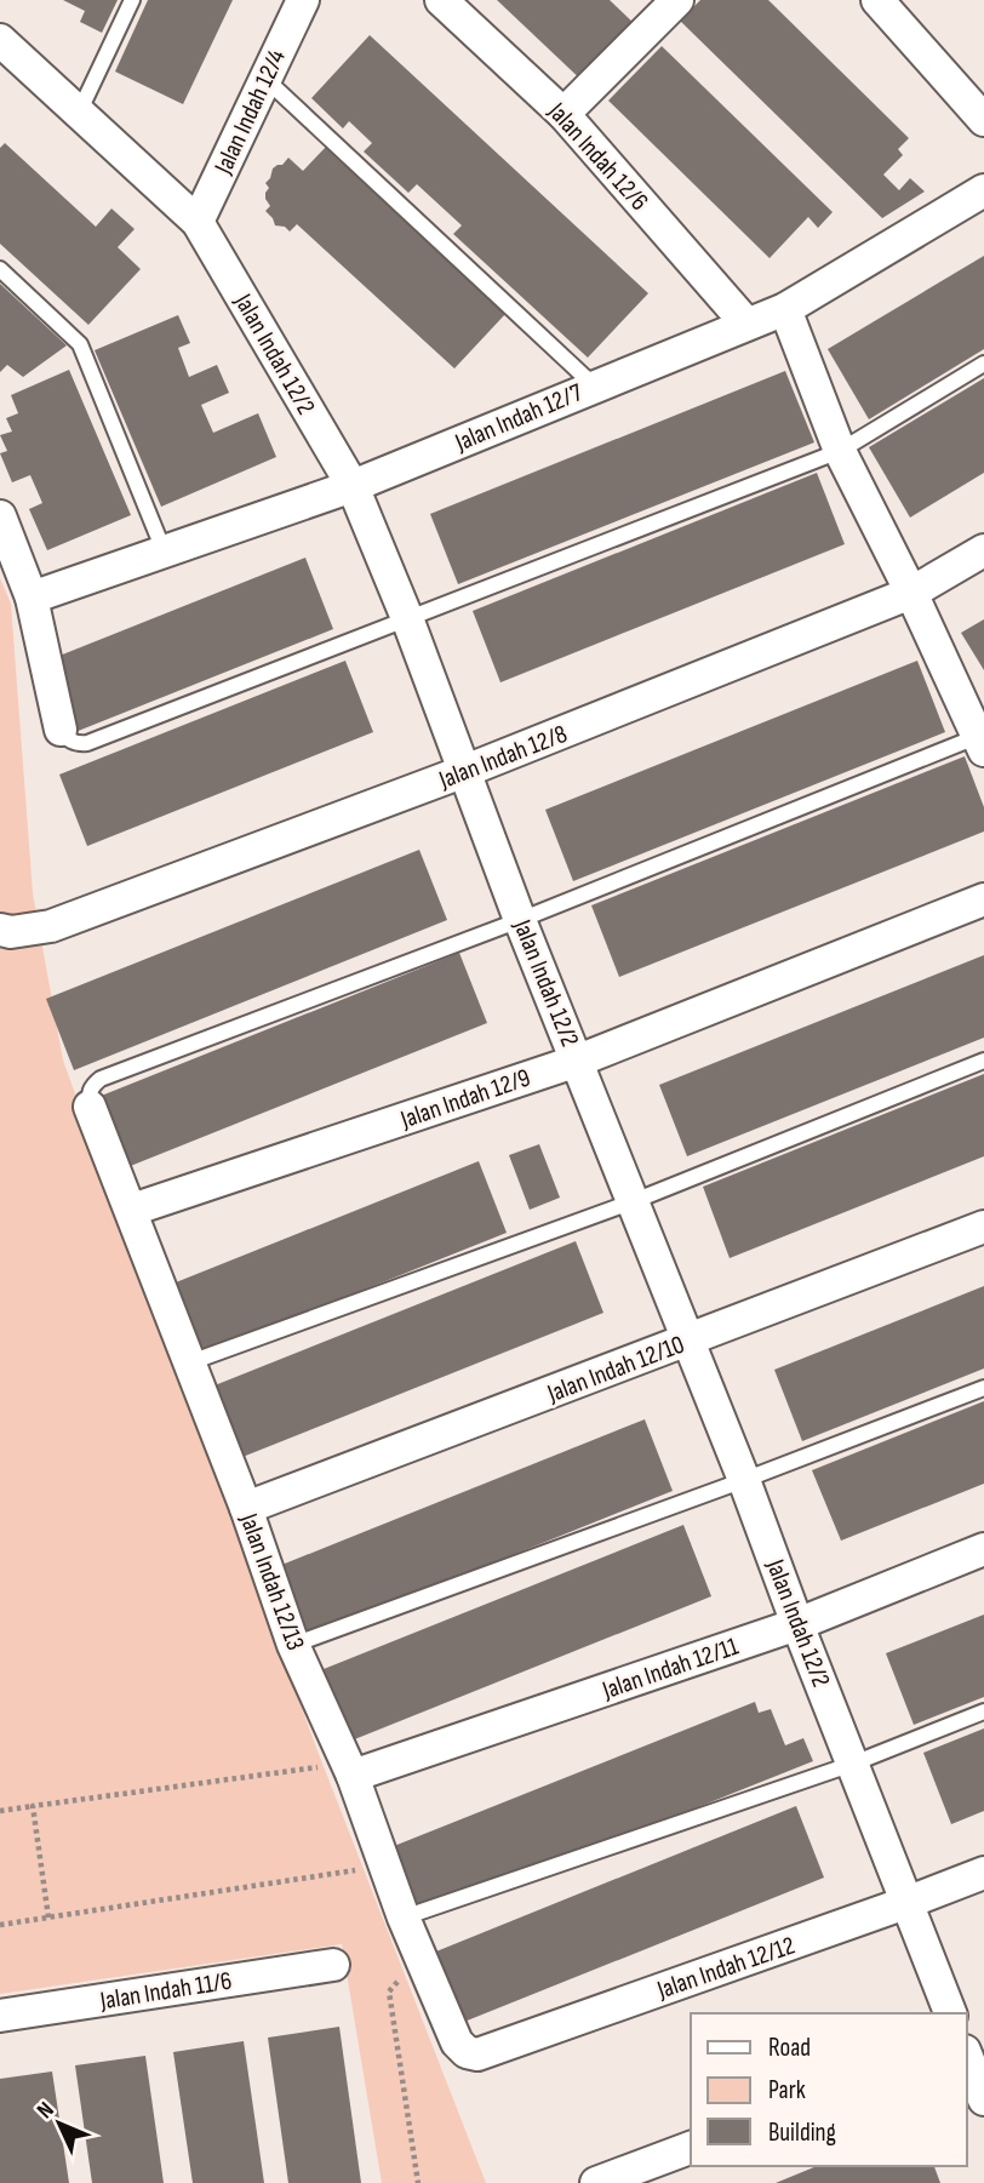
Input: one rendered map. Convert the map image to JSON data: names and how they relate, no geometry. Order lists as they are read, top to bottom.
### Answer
{
  "streets": {
    "street": [
      "Jalan Indah 12/4",
      "Jalan Indah 12/6",
      "Jalan Indah 12/2",
      "Jalan Indah 12/7",
      "Jalan Indah 12/8",
      "Jalan Indah 12/9",
      "Jalan Indah 12/10",
      "Jalan Indah 12/13",
      "Jalan Indah 12/11",
      "Jalan Indah 12/12",
      "Jalan Indah 11/6"
    ]
  },
  "crossings": [
    ["Jalan Indah 12/4", "Jalan Indah 12/2"],
    ["Jalan Indah 12/6", "Jalan Indah 12/7"],
    ["Jalan Indah 12/2", "Jalan Indah 12/7"],
    ["Jalan Indah 12/2", "Jalan Indah 12/8"],
    ["Jalan Indah 12/2", "Jalan Indah 12/9"],
    ["Jalan Indah 12/2", "Jalan Indah 12/10"],
    ["Jalan Indah 12/2", "Jalan Indah 12/11"],
    ["Jalan Indah 12/2", "Jalan Indah 12/12"],
    ["Jalan Indah 12/9", "Jalan Indah 12/13"],
    ["Jalan Indah 12/10", "Jalan Indah 12/13"],
    ["Jalan Indah 12/13", "Jalan Indah 12/11"],
    ["Jalan Indah 12/13", "Jalan Indah 12/12"]
  ],
  "legend": ["Road", "Park", "Building"],
  "north": "top left"
}
